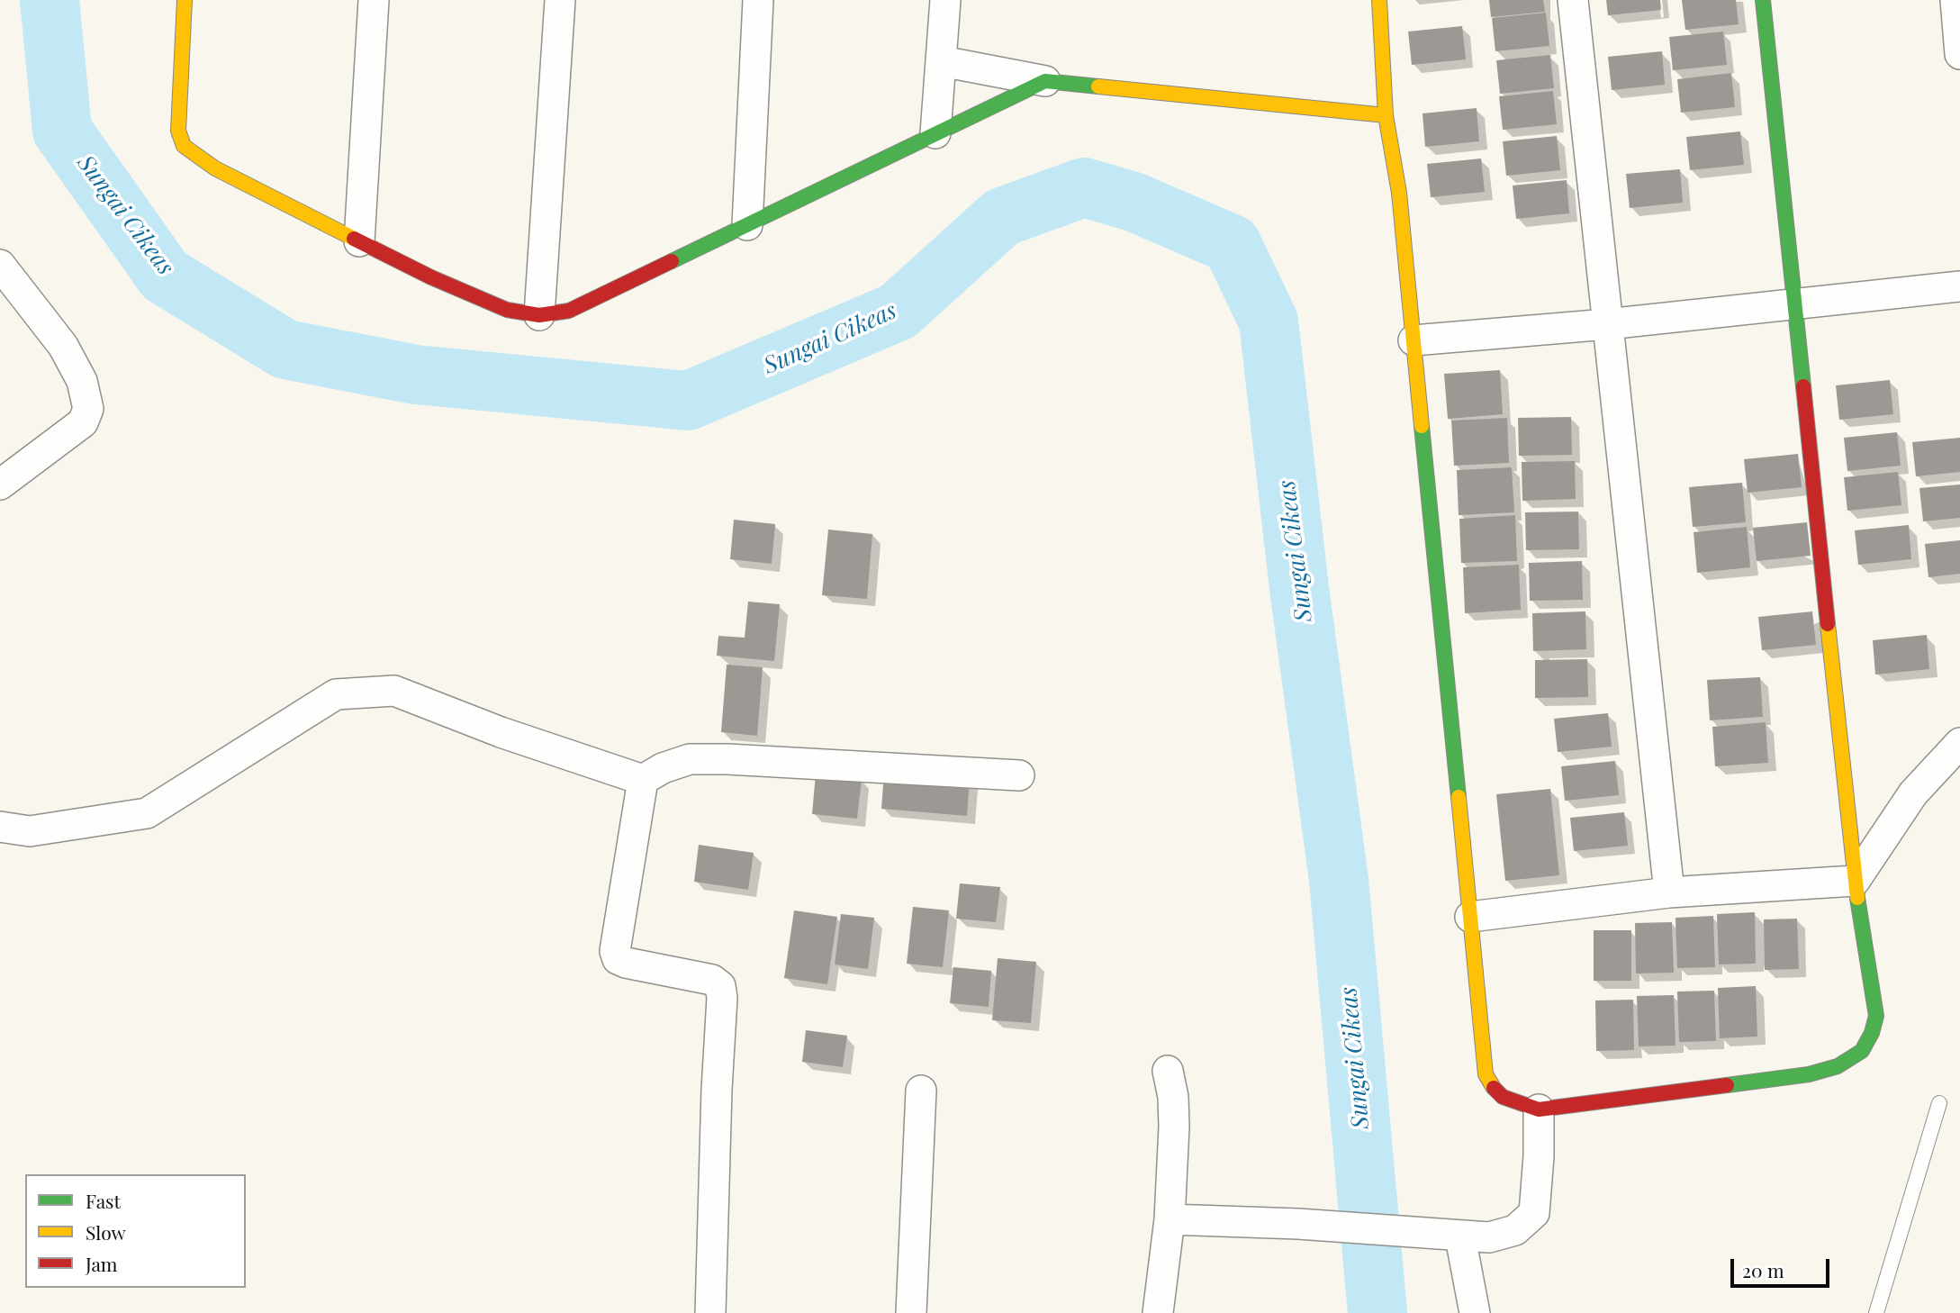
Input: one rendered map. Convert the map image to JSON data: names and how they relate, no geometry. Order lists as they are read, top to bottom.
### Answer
{
  "water": ["Sungai Cikeas"],
  "legend": ["Fast", "Slow", "Jam"],
  "scale_bar": "20 m"
}
